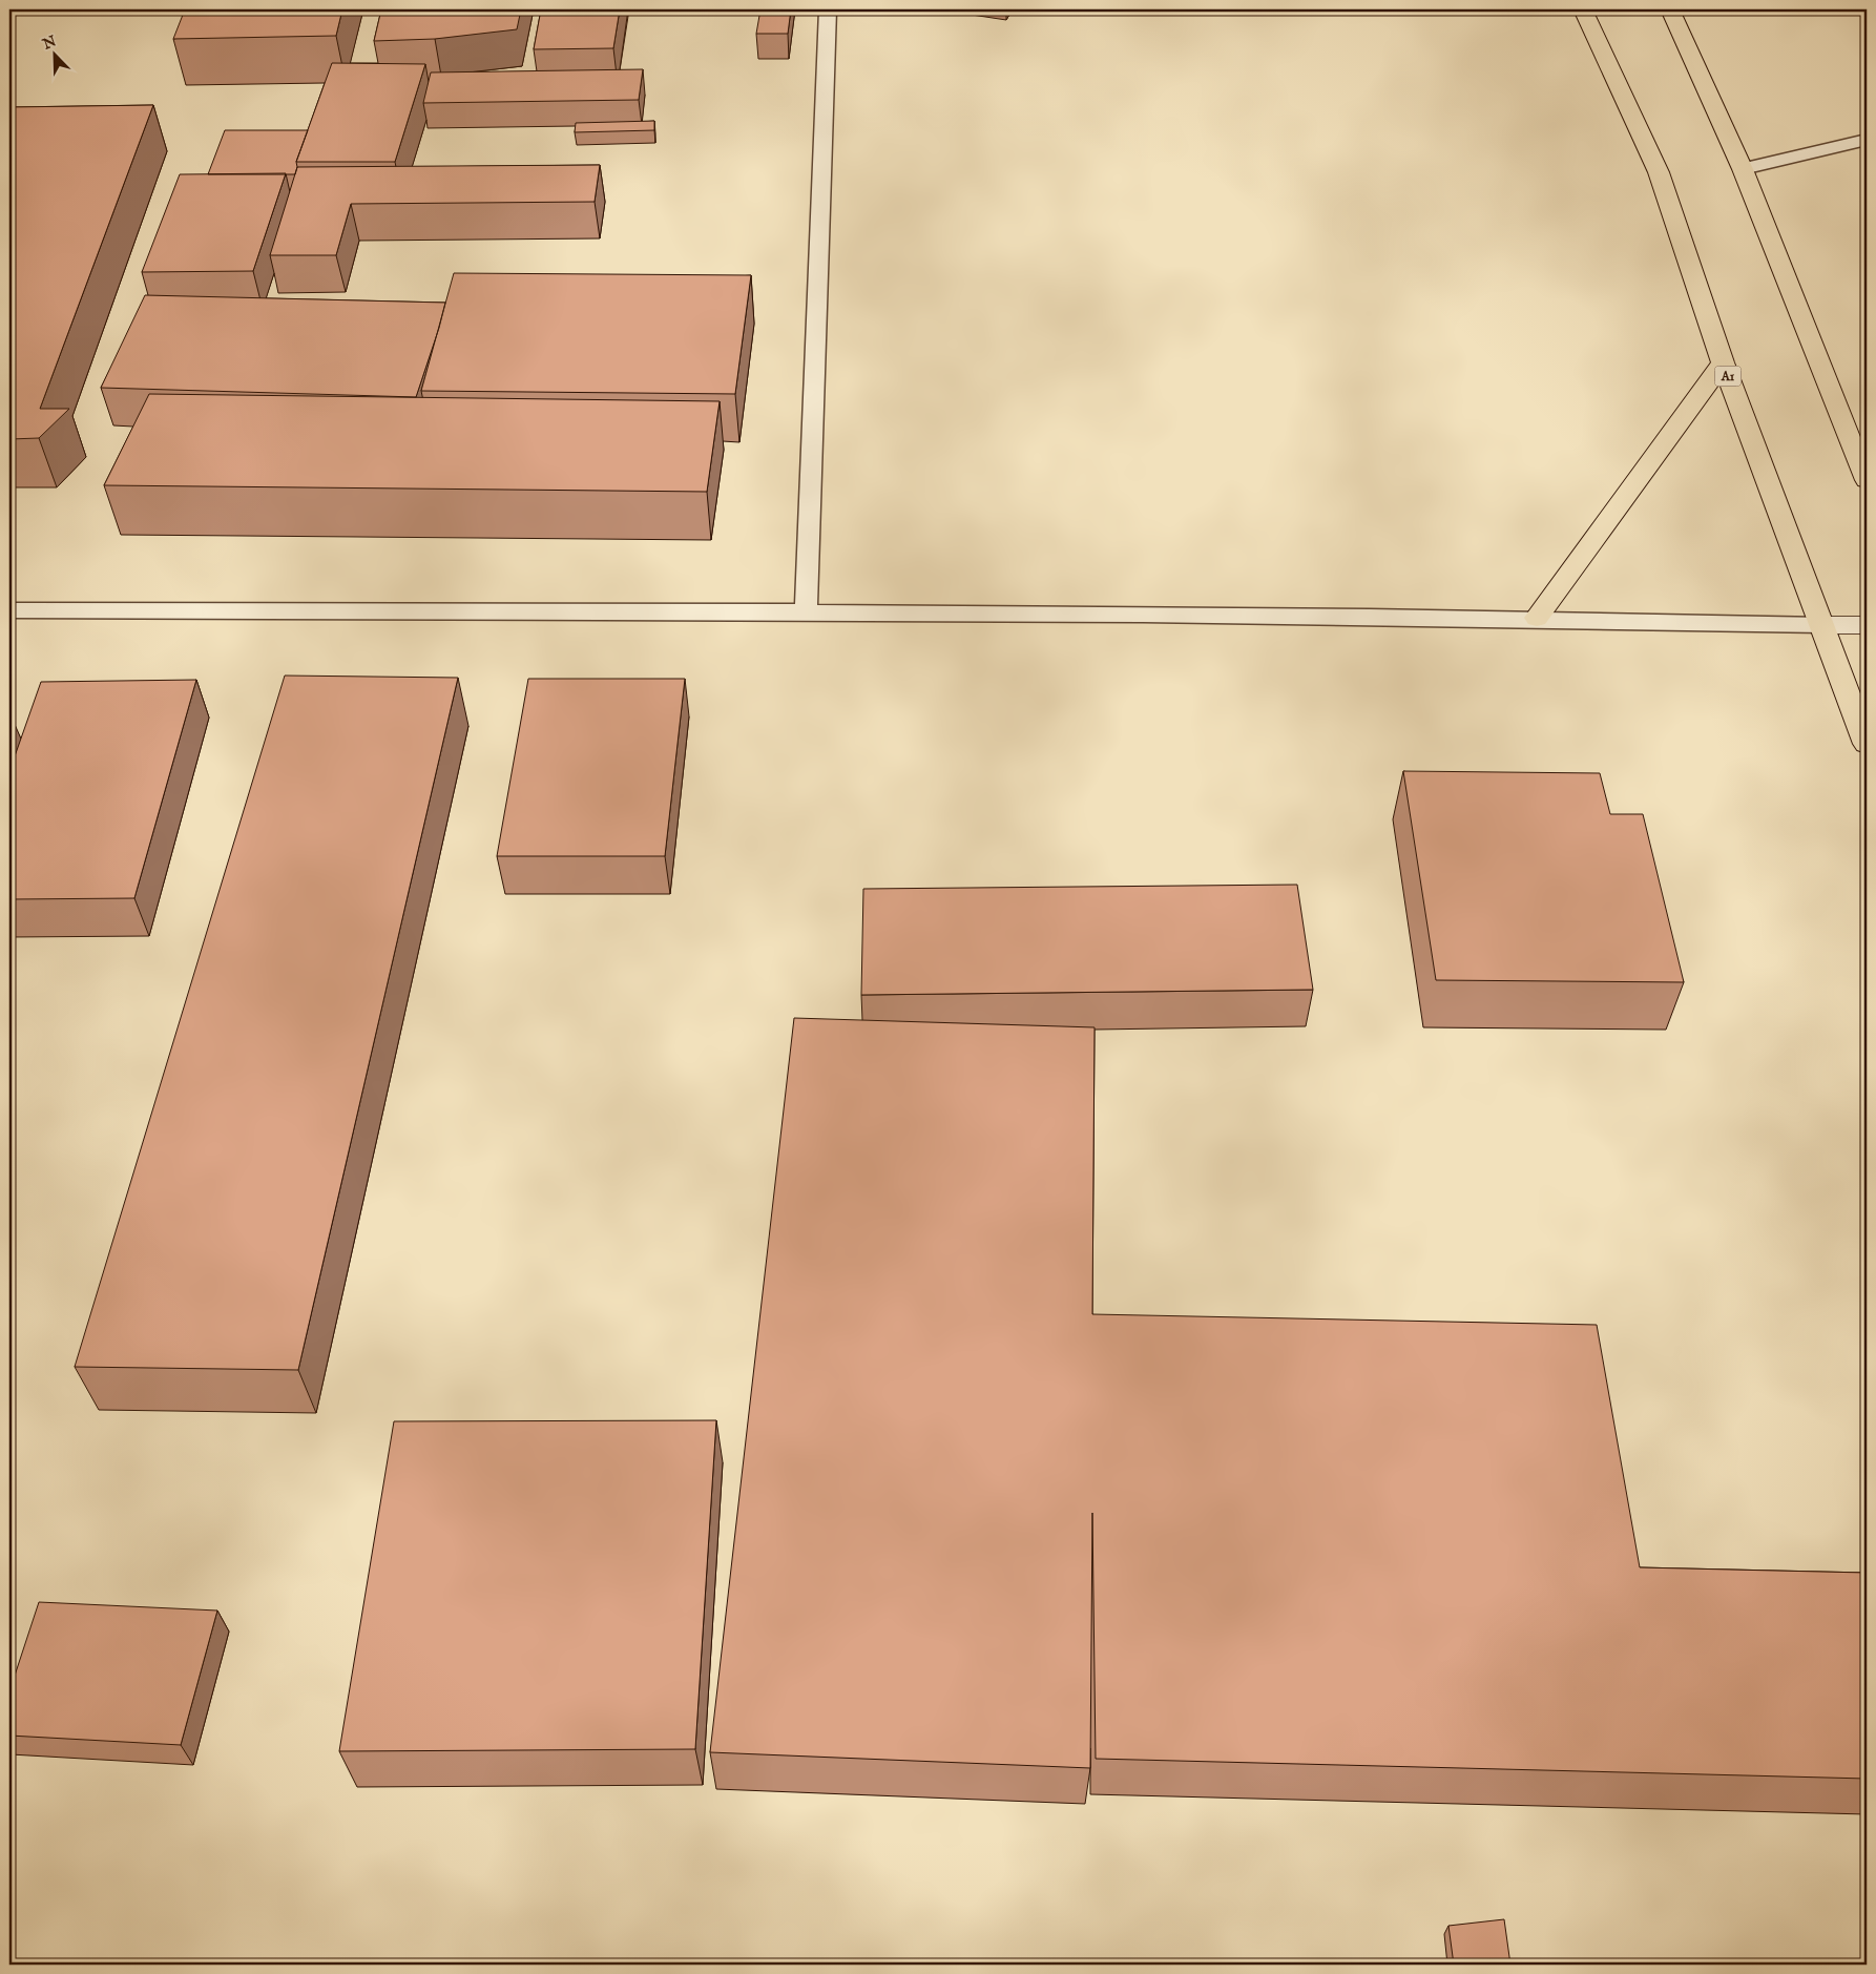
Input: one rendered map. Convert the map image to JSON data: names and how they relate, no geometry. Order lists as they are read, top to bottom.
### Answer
{
  "streets": {
    "highway": ["A1"]
  },
  "north": "top left"
}
